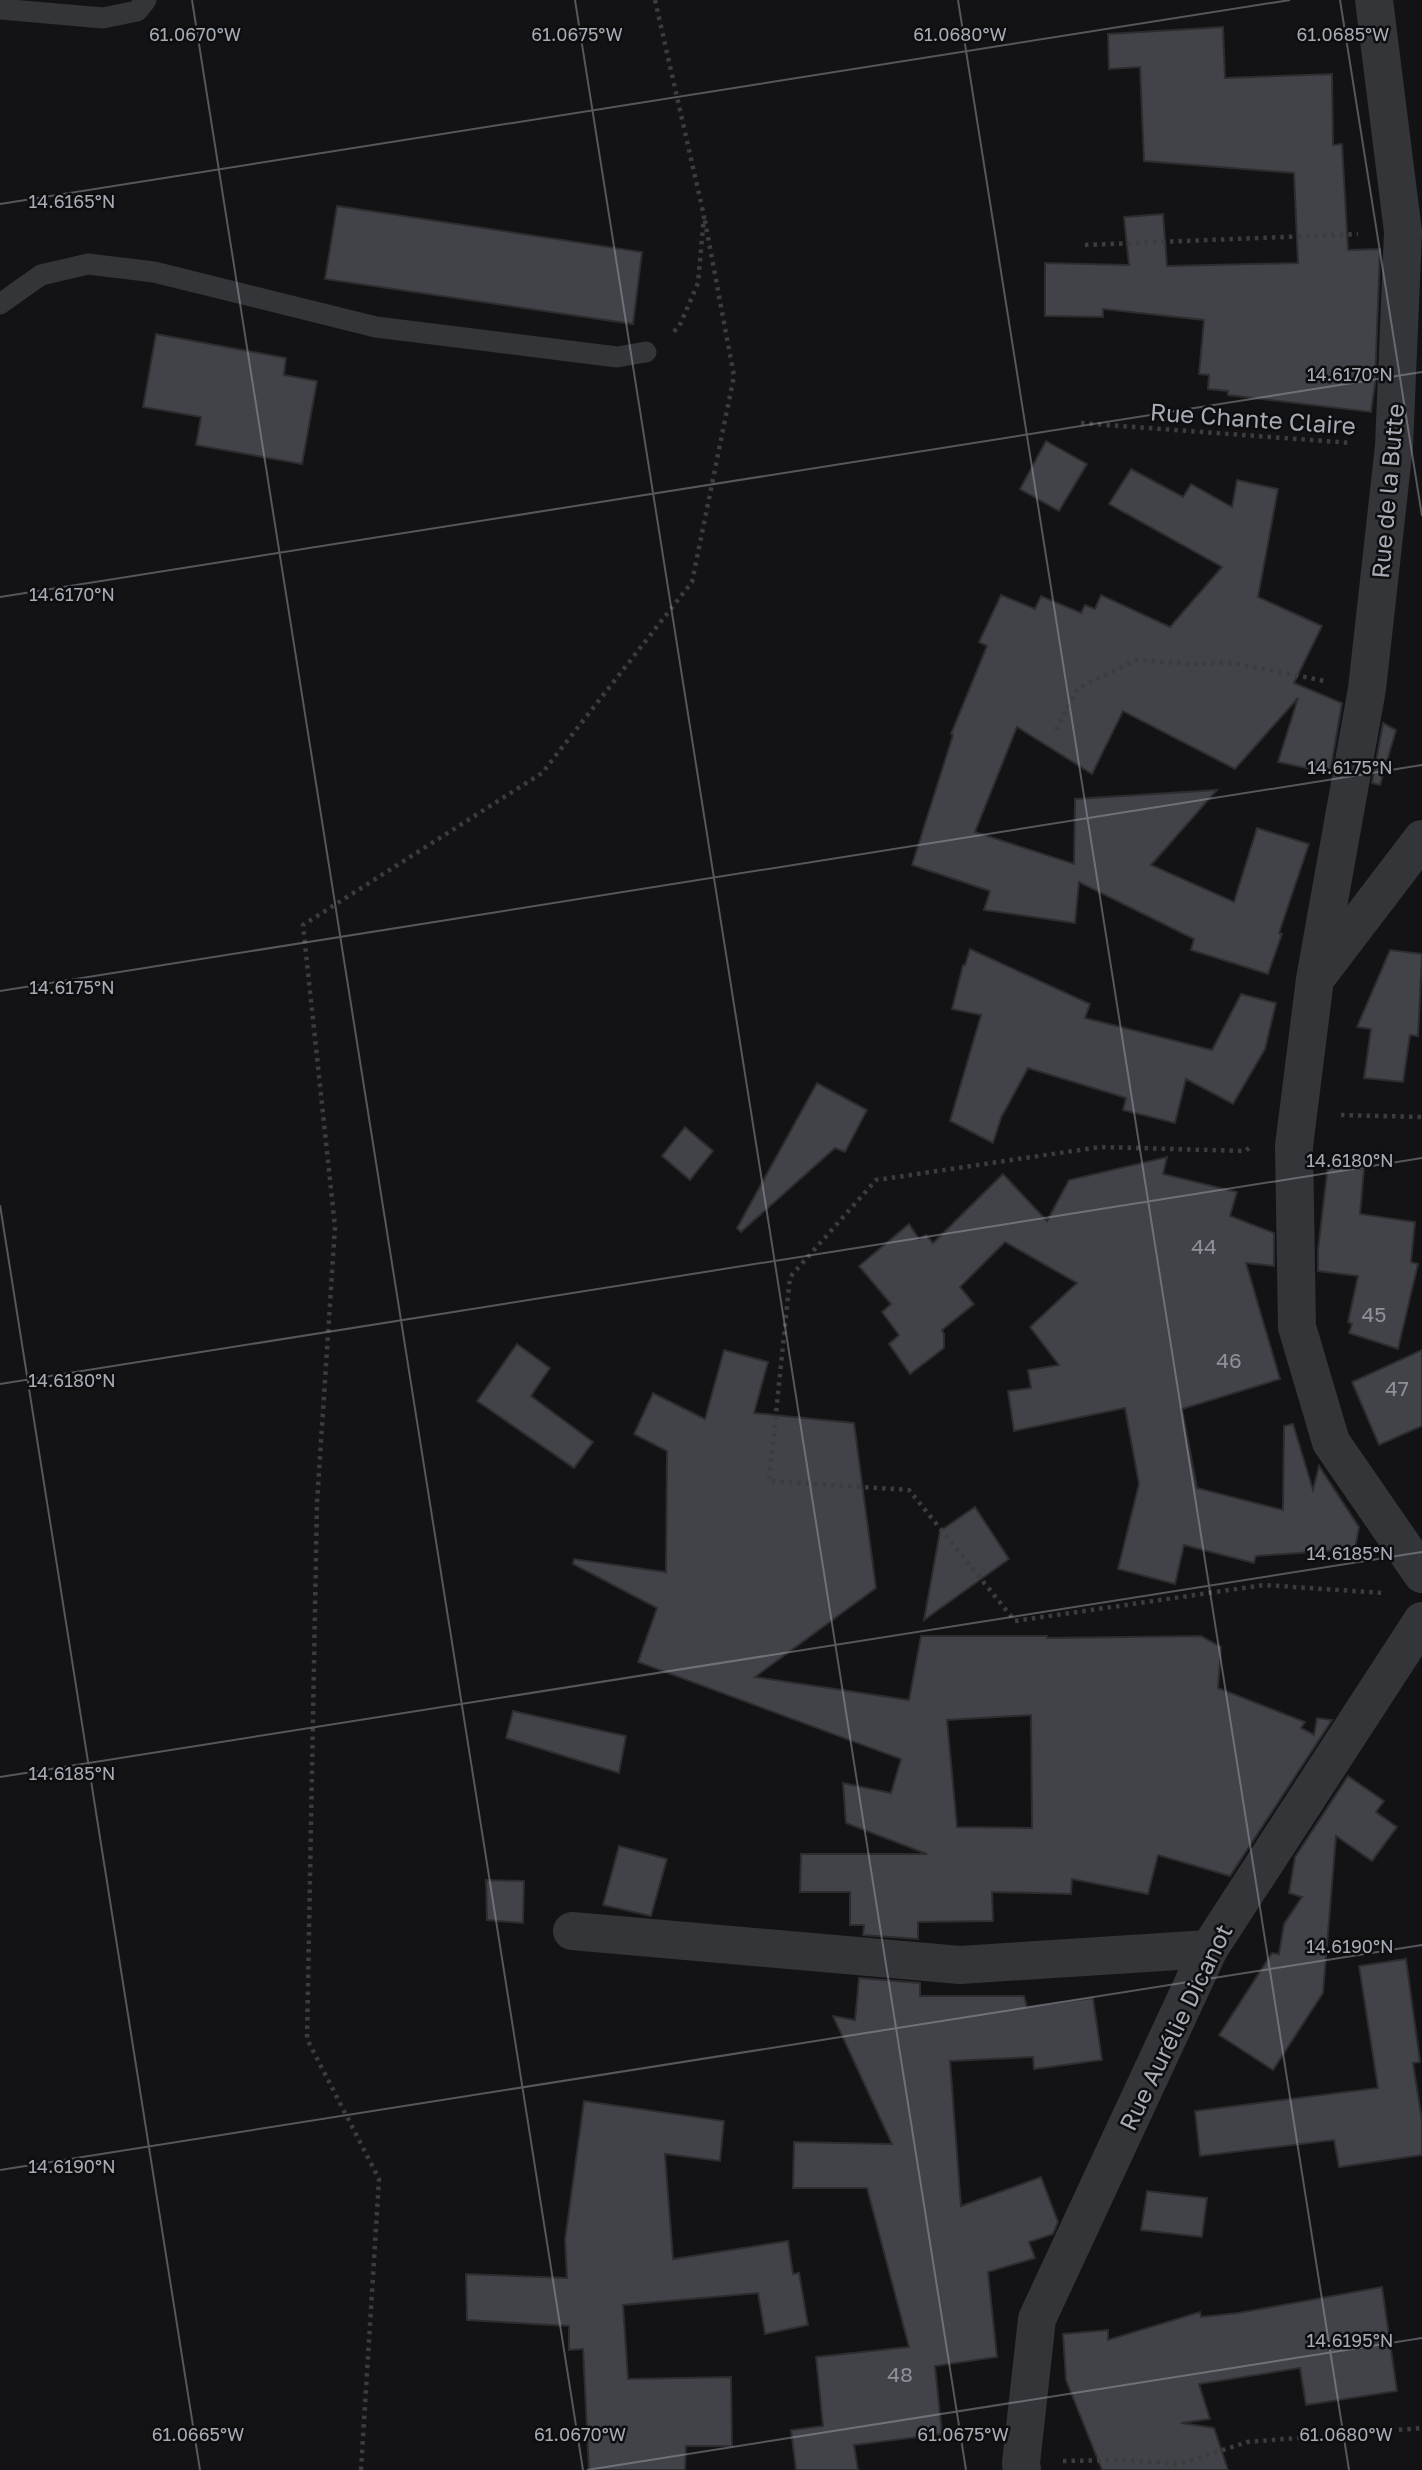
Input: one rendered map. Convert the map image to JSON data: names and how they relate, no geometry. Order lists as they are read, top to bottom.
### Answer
{
  "streets": {
    "street": ["Rue de la Butte", "Rue Aurélie Dicanot"],
    "path": ["Rue Chante Claire"]
  },
  "crossings": [
    ["Rue Chante Claire", "Rue de la Butte"]
  ],
  "house_numbers": [
    "44",
    "45",
    "46",
    "47",
    "48"
  ],
  "coordinates": [
    "61.0680°W",
    "61.0685°W",
    "61.0670°W",
    "61.0675°W",
    "14.6165°N",
    "14.6170°N",
    "14.6175°N",
    "14.6180°N",
    "14.6185°N",
    "14.6190°N",
    "14.6195°N",
    "61.0665°W"
  ]
}
